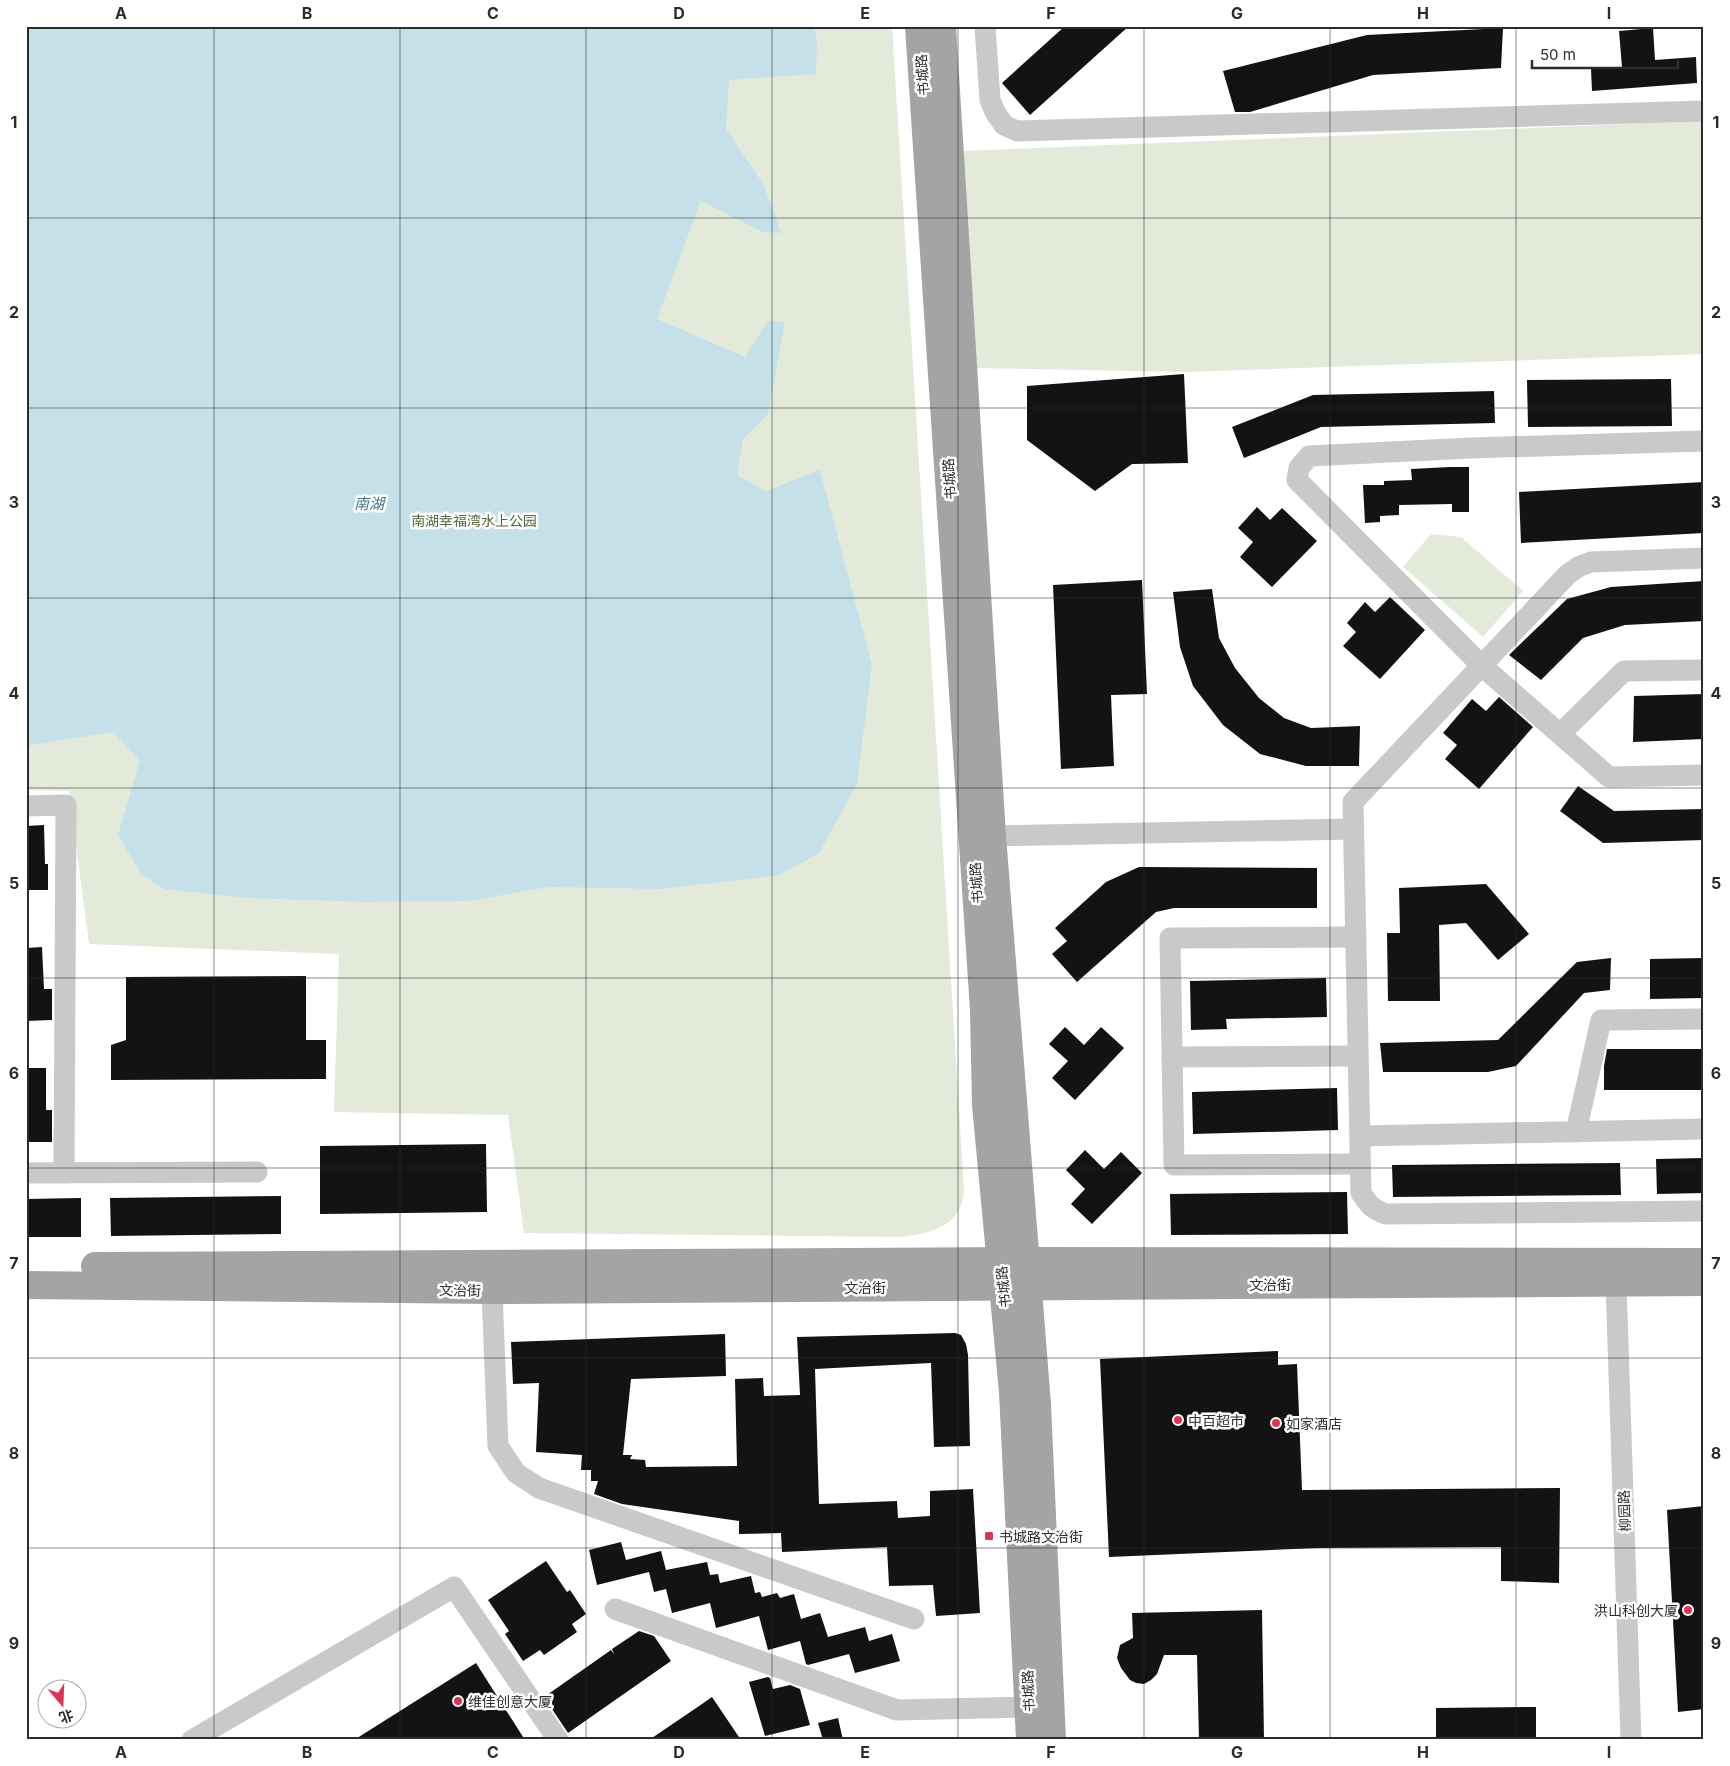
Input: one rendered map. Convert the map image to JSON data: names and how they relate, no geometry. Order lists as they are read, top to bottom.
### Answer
{
  "streets": {
    "main road": ["书城路", "文治街"],
    "street": ["柳园路"]
  },
  "crossings": [
    ["书城路", "文治街"],
    ["文治街", "柳园路"]
  ],
  "water": ["南湖"],
  "parks": ["南湖幸福湾水上公园"],
  "places": {
    "other": [
      "中百超市",
      "如家酒店",
      "洪山科创大厦",
      "维佳创意大厦"
    ],
    "transit": ["书城路文治街"]
  },
  "scale_bar": "50 m",
  "north": "bottom",
  "grid": {
    "columns": [
      "A",
      "B",
      "C",
      "D",
      "E",
      "F",
      "G",
      "H",
      "I"
    ],
    "rows": [
      "1",
      "2",
      "3",
      "4",
      "5",
      "6",
      "7",
      "8",
      "9"
    ]
  }
}
